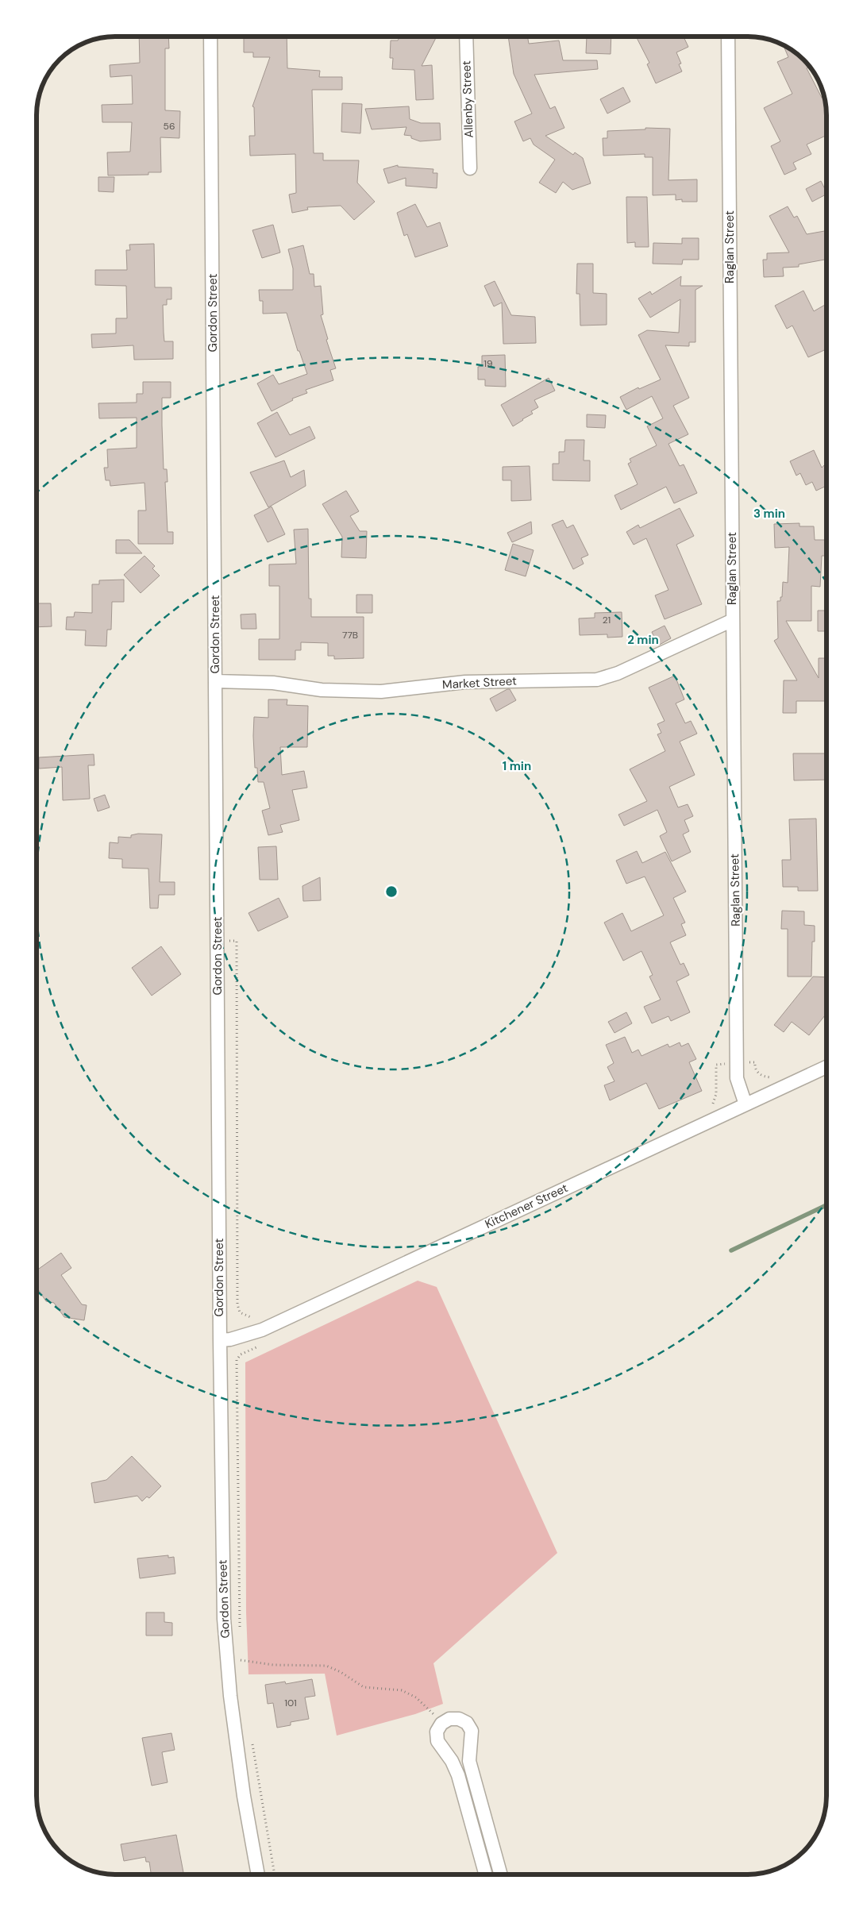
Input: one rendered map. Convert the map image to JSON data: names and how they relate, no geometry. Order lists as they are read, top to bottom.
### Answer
{
  "streets": {
    "street": [
      "Allenby Street",
      "Raglan Street",
      "Gordon Street",
      "Market Street",
      "Kitchener Street"
    ]
  },
  "crossings": [
    ["Raglan Street", "Market Street"],
    ["Raglan Street", "Kitchener Street"],
    ["Gordon Street", "Market Street"],
    ["Gordon Street", "Kitchener Street"]
  ],
  "house_numbers": [
    "56",
    "19",
    "21",
    "77B",
    "101"
  ],
  "rings": ["3 min", "2 min", "1 min"]
}
